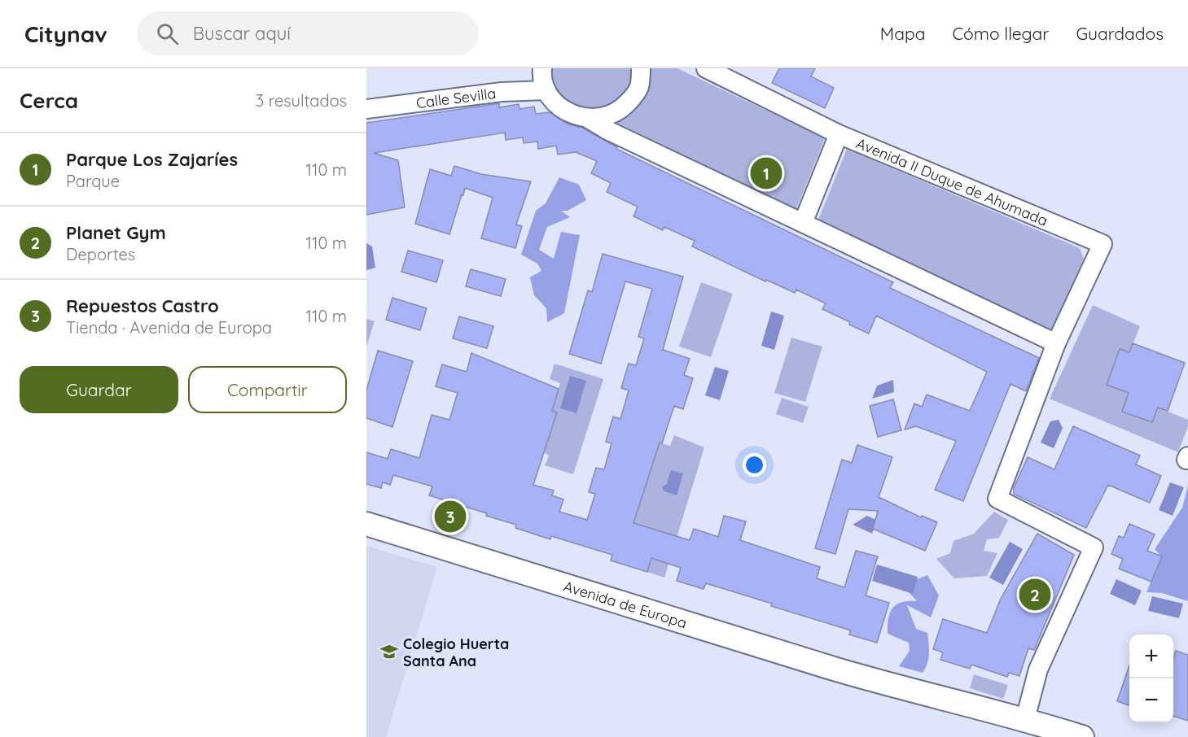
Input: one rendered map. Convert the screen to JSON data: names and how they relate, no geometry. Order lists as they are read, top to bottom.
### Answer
{
  "streets": {
    "main road": ["Avenida de Europa"],
    "street": ["Calle Sevilla", "Avenida II Duque de Ahumada"]
  },
  "crossings": [
    ["Avenida II Duque de Ahumada", "Avenida de Europa"]
  ],
  "places": {
    "school or university": ["Colegio Huerta Santa Ana"]
  },
  "page": {
    "header": "Citynav",
    "search": "Buscar aquí",
    "nav": ["Mapa", "Cómo llegar", "Guardados"],
    "heading": ["Cerca", "3 resultados"],
    "list": [
      {
        "mark": "1",
        "name": "Parque Los Zajaríes",
        "note": "Parque",
        "value": "110 m"
      },
      {
        "mark": "2",
        "name": "Planet Gym",
        "note": "Deportes",
        "value": "110 m"
      },
      {
        "mark": "3",
        "name": "Repuestos Castro",
        "note": "Tienda · Avenida de Europa",
        "value": "110 m"
      }
    ],
    "pins": ["1", "3", "2"],
    "buttons": ["Guardar", "Compartir"],
    "map_buttons": ["+", "−"]
  }
}
